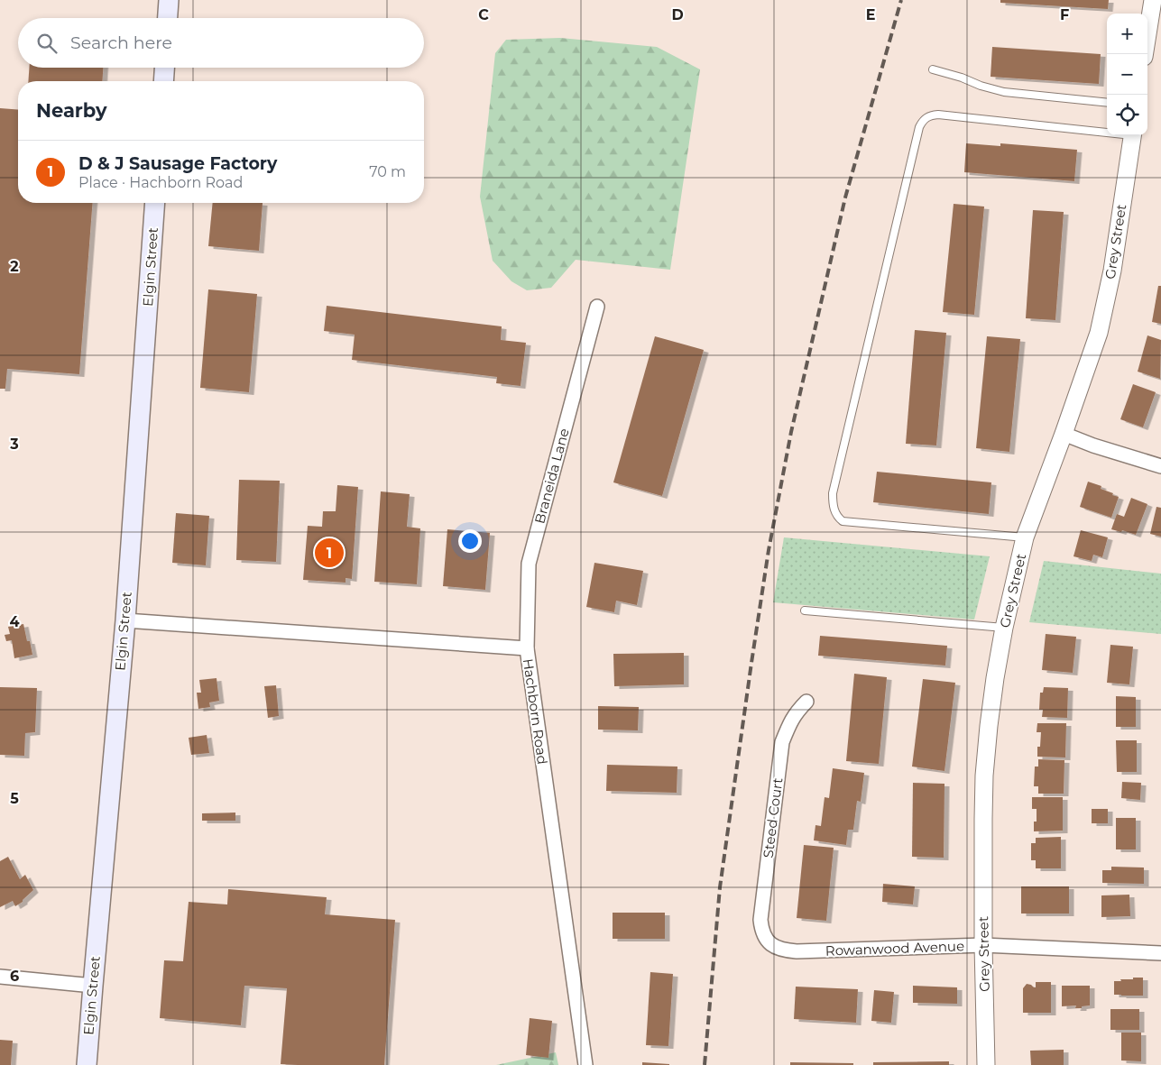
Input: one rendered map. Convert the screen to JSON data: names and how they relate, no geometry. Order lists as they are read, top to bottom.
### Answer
{
  "streets": {
    "main road": ["Elgin Street"],
    "street": [
      "Grey Street",
      "Braneida Lane",
      "Hachborn Road",
      "Steed Court",
      "Rowanwood Avenue"
    ]
  },
  "crossings": [
    ["Grey Street", "Rowanwood Avenue"],
    ["Elgin Street", "Hachborn Road"],
    ["Braneida Lane", "Hachborn Road"],
    ["Steed Court", "Rowanwood Avenue"]
  ],
  "page": {
    "map_buttons": ["+", "−"],
    "search": "Search here",
    "heading": "Nearby",
    "list": [
      {
        "mark": "1",
        "name": "D & J Sausage Factory",
        "note": "Place · Hachborn Road",
        "value": "70 m"
      }
    ],
    "pins": "1"
  },
  "grid": {
    "columns": [
      "C",
      "D",
      "E",
      "F"
    ],
    "rows": [
      "2",
      "3",
      "4",
      "5",
      "6"
    ]
  }
}
